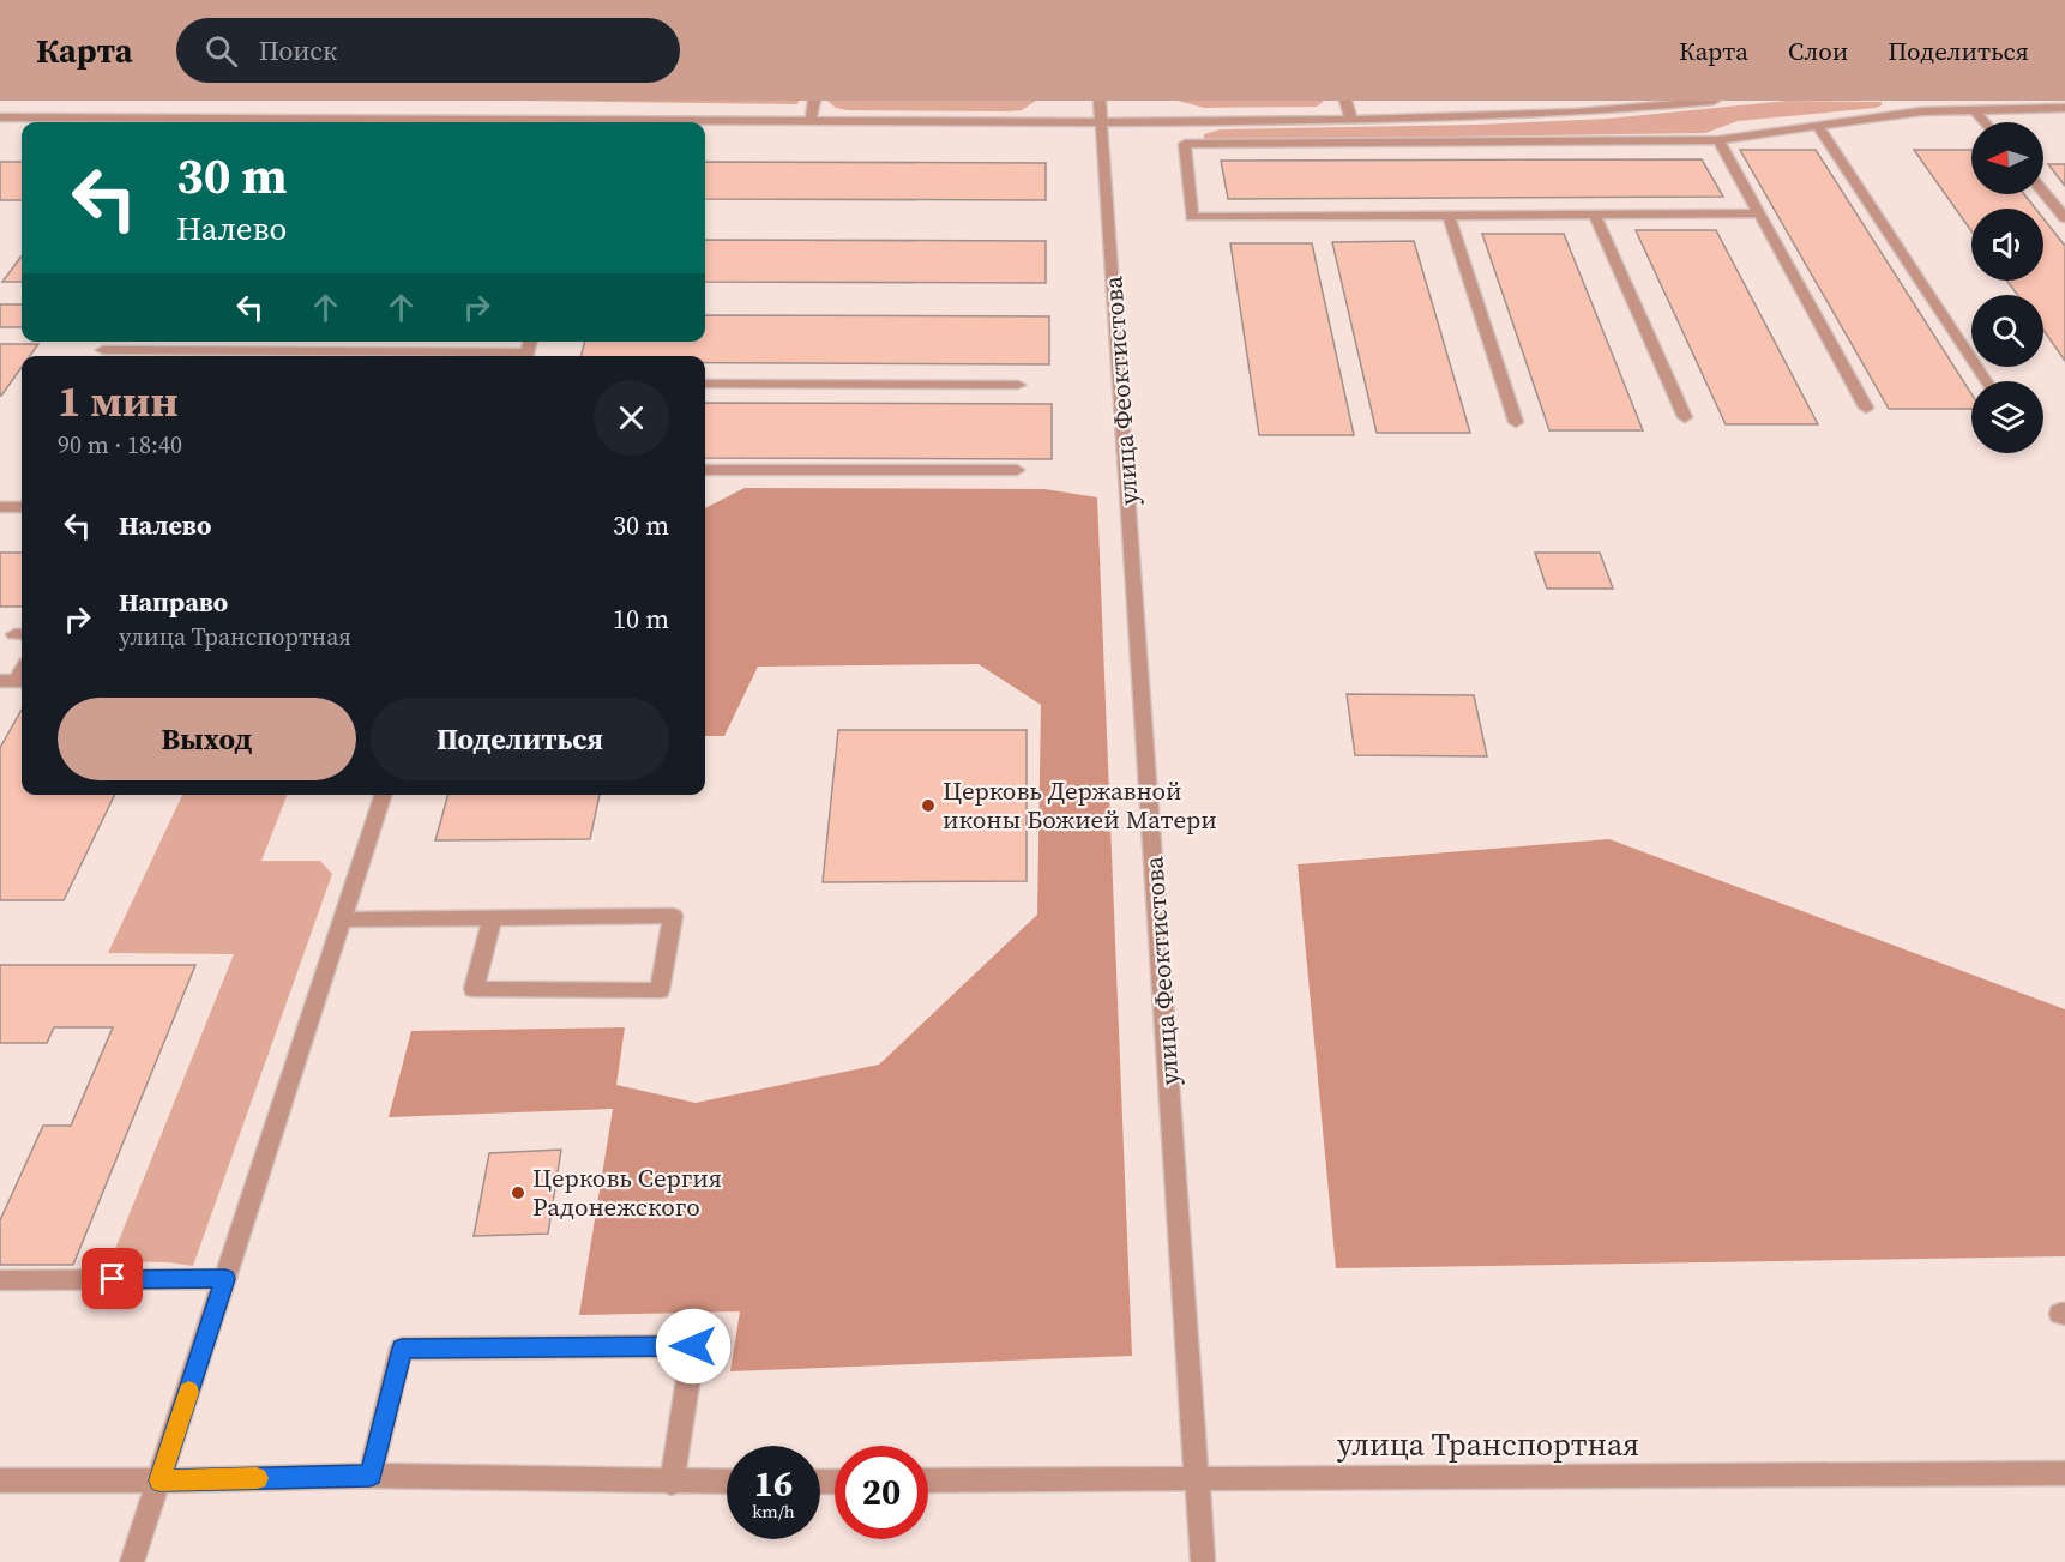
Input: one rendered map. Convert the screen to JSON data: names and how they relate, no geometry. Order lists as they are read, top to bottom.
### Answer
{
  "streets": {
    "street": ["улица Феоктистова", "улица Транспортная"]
  },
  "crossings": [
    ["улица Феоктистова", "улица Транспортная"]
  ],
  "places": ["Церковь Державной иконы Божией Матери", "Церковь Сергия Радонежского"],
  "north": "left",
  "page": {
    "header": "Карта",
    "search": "Поиск",
    "nav": ["Карта", "Слои", "Поделиться"],
    "turn": ["30 m", "Налево"],
    "heading": ["1 мин", "90 m · 18:40"],
    "list": [
      {
        "name": "Налево",
        "value": "30 m"
      },
      {
        "name": "Направо",
        "note": "улица Транспортная",
        "value": "10 m"
      }
    ],
    "buttons": ["Выход", "Поделиться"],
    "speed": "16 km/h",
    "limit": "20"
  }
}
